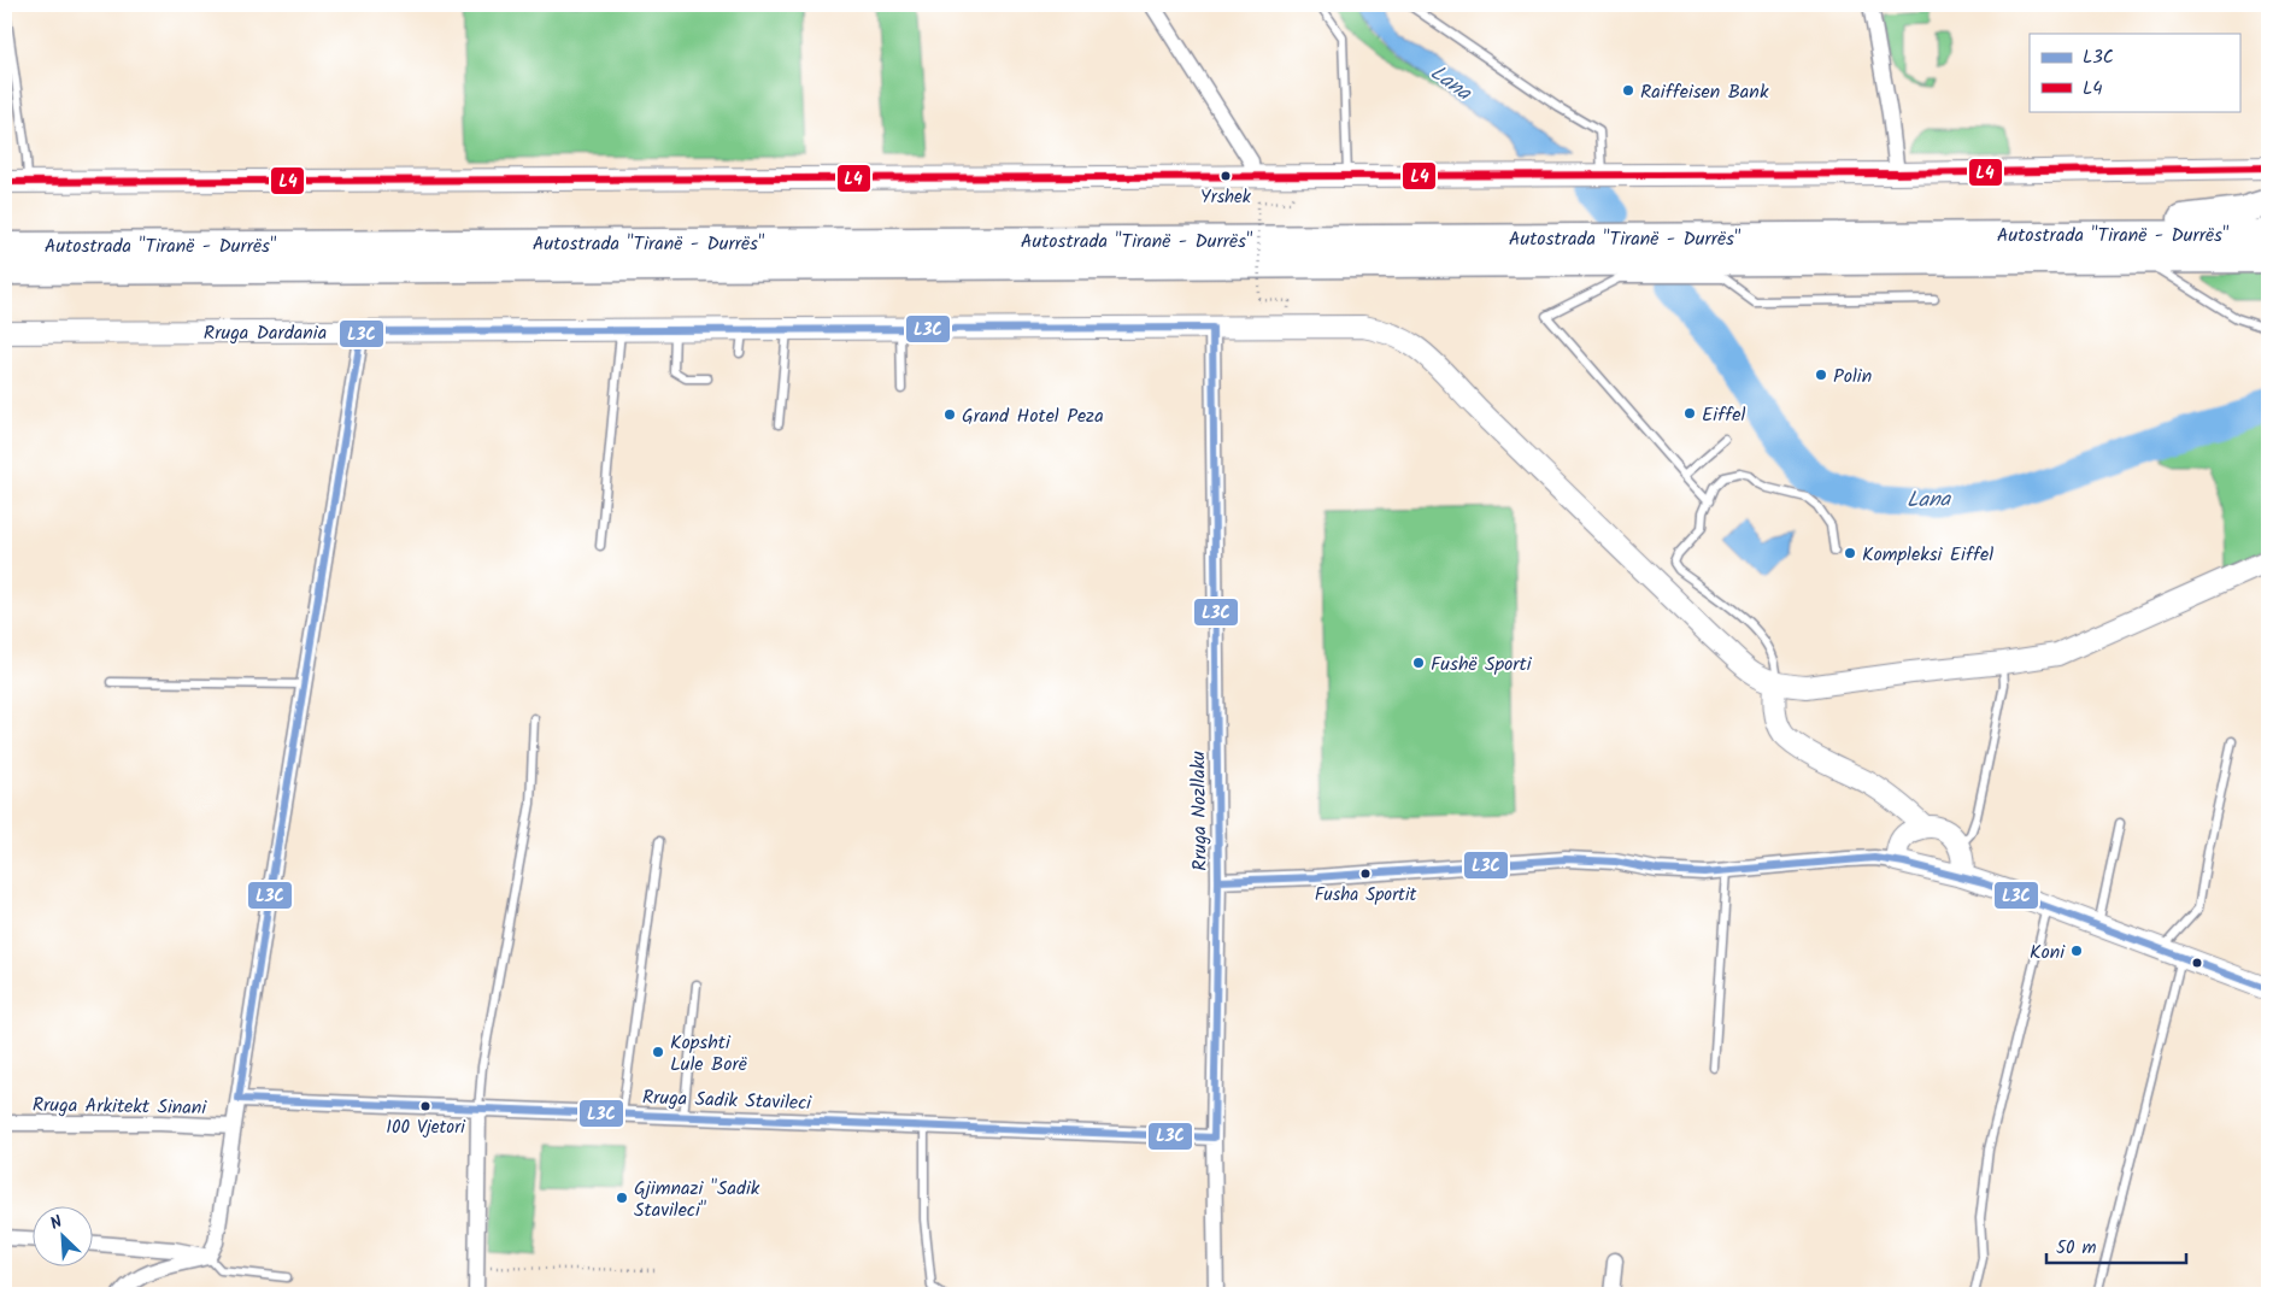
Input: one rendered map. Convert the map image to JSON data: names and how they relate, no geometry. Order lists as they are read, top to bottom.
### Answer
{
  "streets": {
    "highway": ["Autostrada \"Tiranë - Durrës\""],
    "main road": ["Rruga Dardania"],
    "street": ["Rruga Nozllaku", "Rruga Sadik Stavileci", "Rruga Arkitekt Sinani"]
  },
  "crossings": [
    ["Rruga Dardania", "Rruga Nozllaku"],
    ["Rruga Nozllaku", "Rruga Sadik Stavileci"]
  ],
  "water": ["Lana"],
  "places": [
    "Raiffeisen Bank",
    "Yrshek",
    "Polin",
    "Eiffel",
    "Grand Hotel Peza",
    "Kompleksi Eiffel",
    "Fushë Sporti",
    "Fusha Sportit",
    "Koni",
    "Kopshti Lule Borë",
    "100 Vjetori",
    "Gjimnazi \"Sadik Stavileci\""
  ],
  "lines": ["transit line L4", "transit line L3C"],
  "legend": ["L3C", "L4"],
  "scale_bar": "50 m",
  "north": "top left"
}
